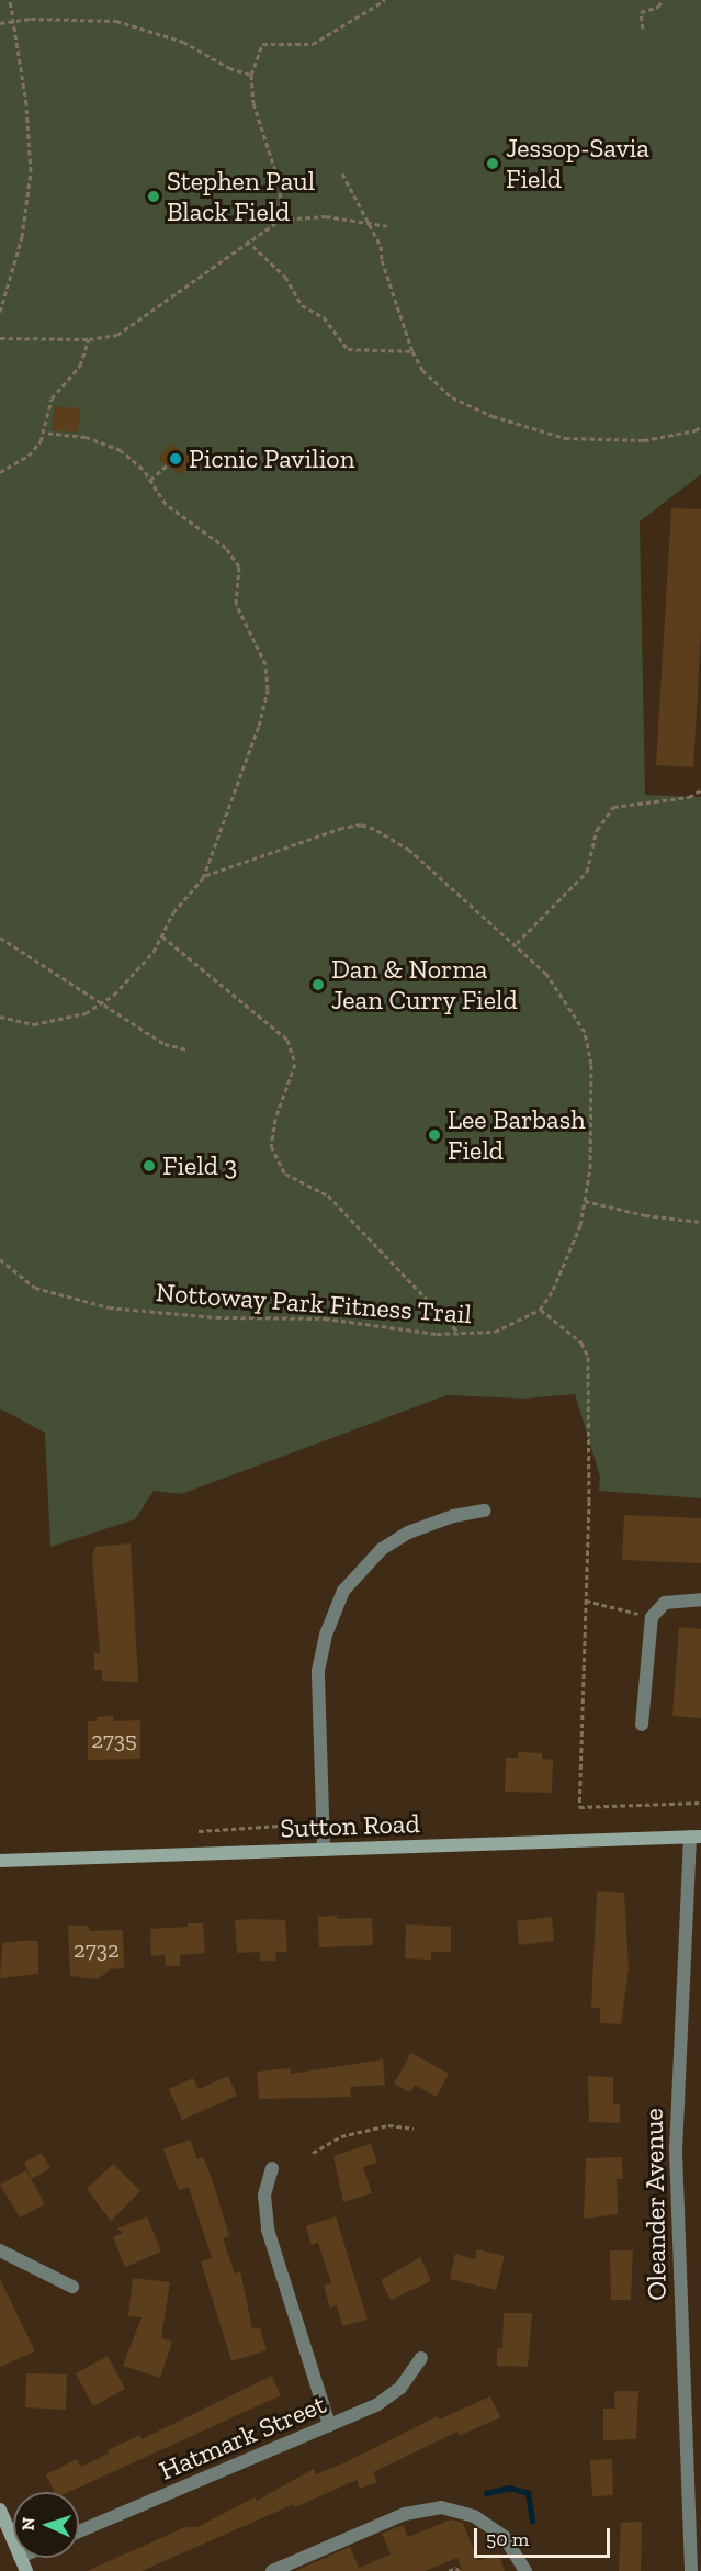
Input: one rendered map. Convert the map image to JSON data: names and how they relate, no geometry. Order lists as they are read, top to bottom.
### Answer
{
  "streets": {
    "street": ["Sutton Road", "Oleander Avenue", "Hatmark Street"],
    "path": ["Nottoway Park Fitness Trail"]
  },
  "crossings": [
    ["Sutton Road", "Oleander Avenue"]
  ],
  "places": [
    "Jessop-Savia Field",
    "Stephen Paul Black Field",
    "Picnic Pavilion",
    "Dan & Norma Jean Curry Field",
    "Lee Barbash Field",
    "Field 3"
  ],
  "house_numbers": ["2735", "2732"],
  "scale_bar": "50 m",
  "north": "left"
}
